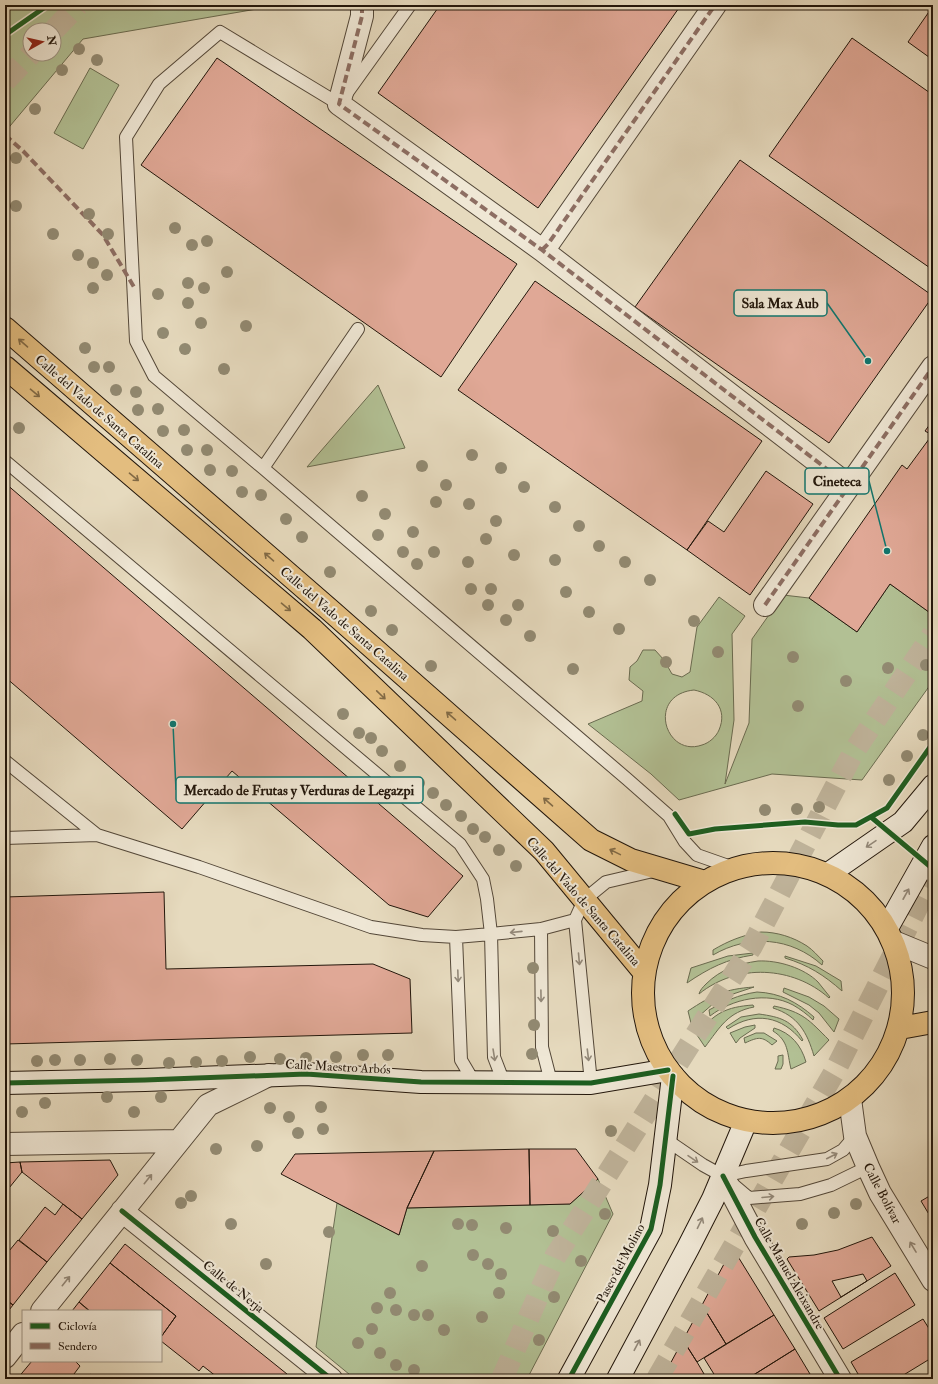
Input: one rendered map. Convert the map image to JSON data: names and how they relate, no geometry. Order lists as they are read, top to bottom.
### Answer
{
  "streets": {
    "main road": ["Calle del Vado de Santa Catalina"],
    "street": [
      "Calle Maestro Arbós",
      "Calle Bolívar",
      "Paseo del Molino",
      "Calle Manuel Aleixandre",
      "Calle de Nerja"
    ]
  },
  "crossings": [
    ["Calle Maestro Arbós", "Paseo del Molino"]
  ],
  "one_way": ["Calle Bolívar"],
  "places": ["Sala Max Aub", "Cineteca", "Mercado de Frutas y Verduras de Legazpi"],
  "legend": ["Ciclovía", "Sendero"],
  "north": "right"
}
